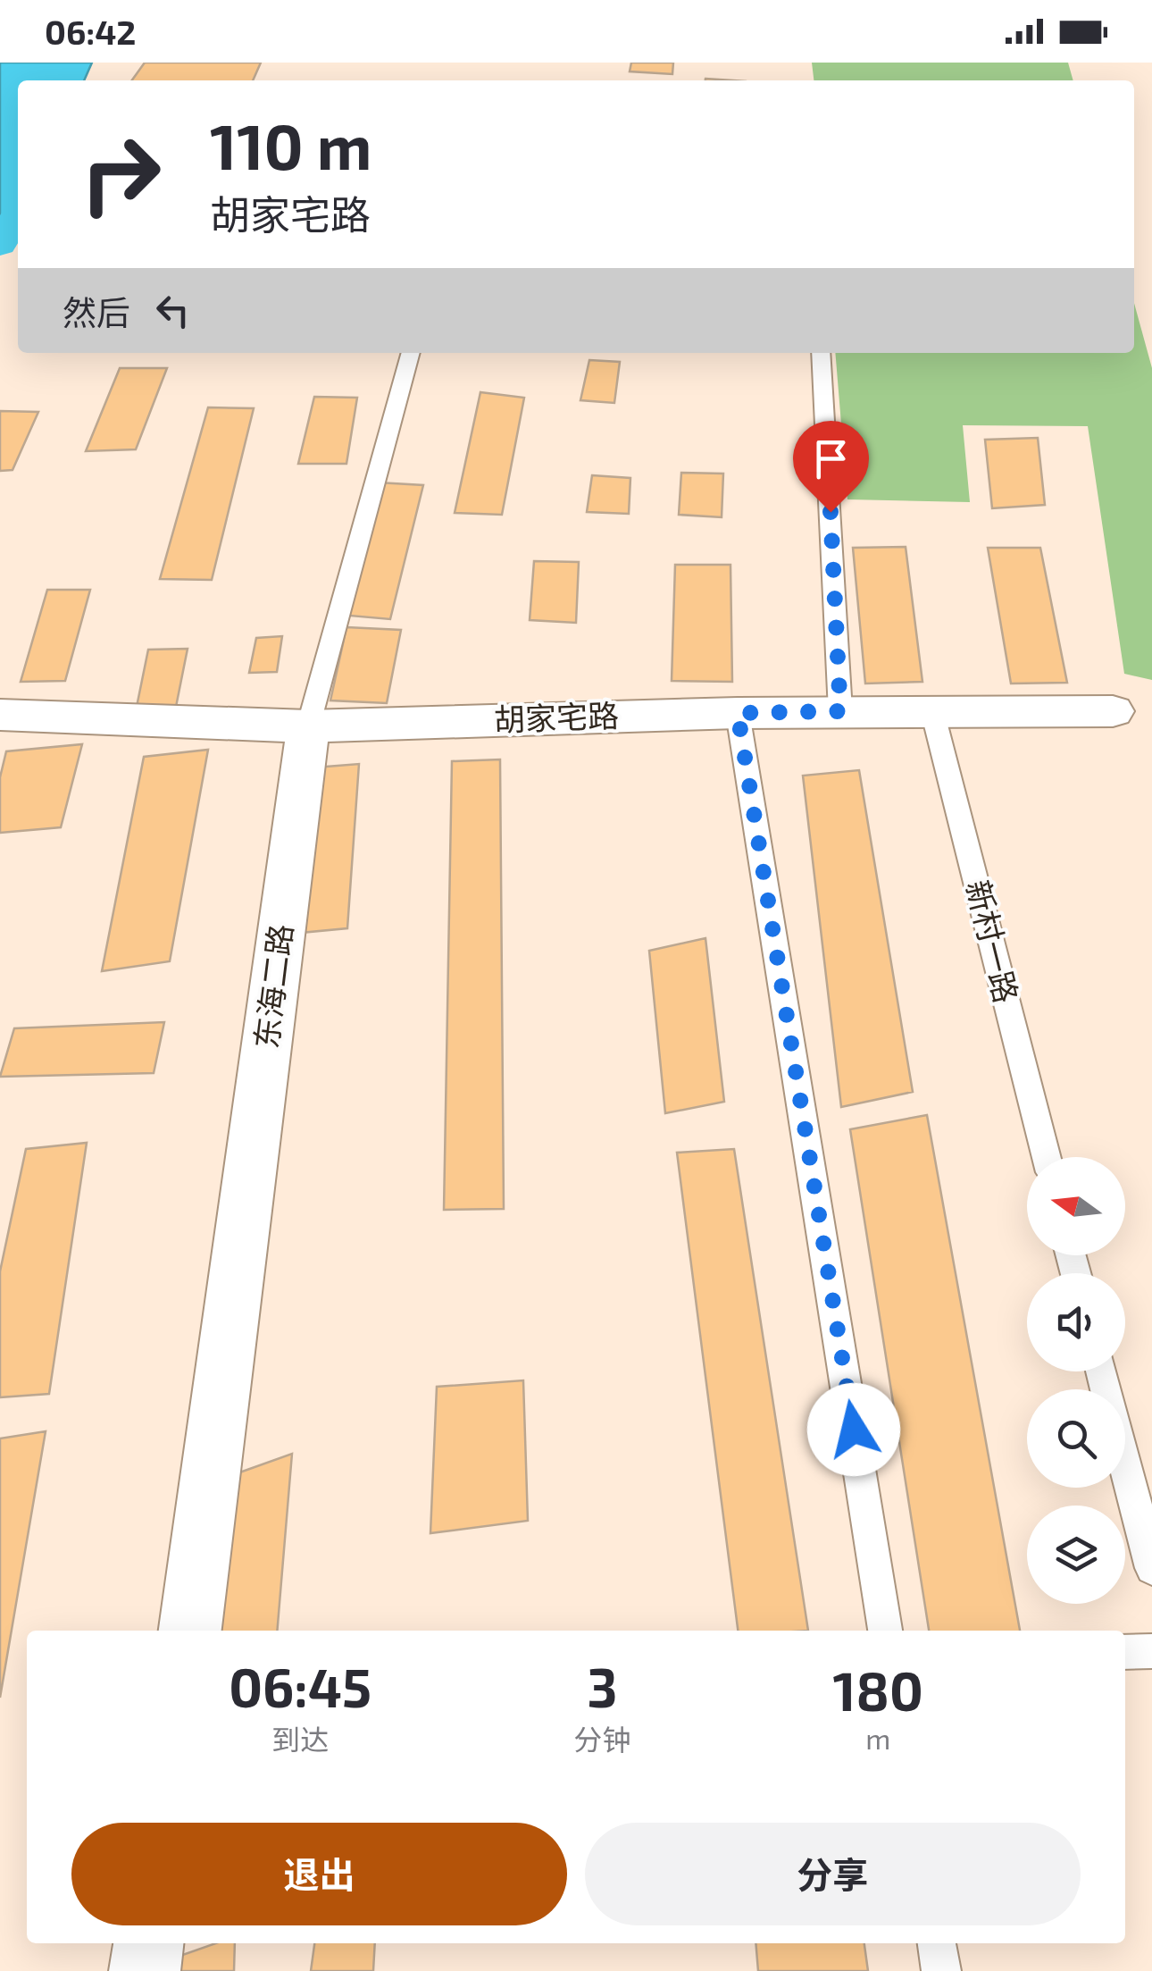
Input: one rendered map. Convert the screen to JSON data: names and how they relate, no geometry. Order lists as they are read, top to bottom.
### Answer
{
  "streets": {
    "street": ["胡家宅路", "东海二路"],
    "lane": ["新村一路"]
  },
  "crossings": [
    ["胡家宅路", "新村一路"],
    ["胡家宅路", "东海二路"]
  ],
  "north": "left",
  "page": {
    "status": "06:42",
    "turn": ["110 m", "胡家宅路"],
    "then": "然后",
    "eta": [
      "06:45",
      "到达",
      "3",
      "分钟",
      "180",
      "m"
    ],
    "buttons": ["退出", "分享"]
  }
}
